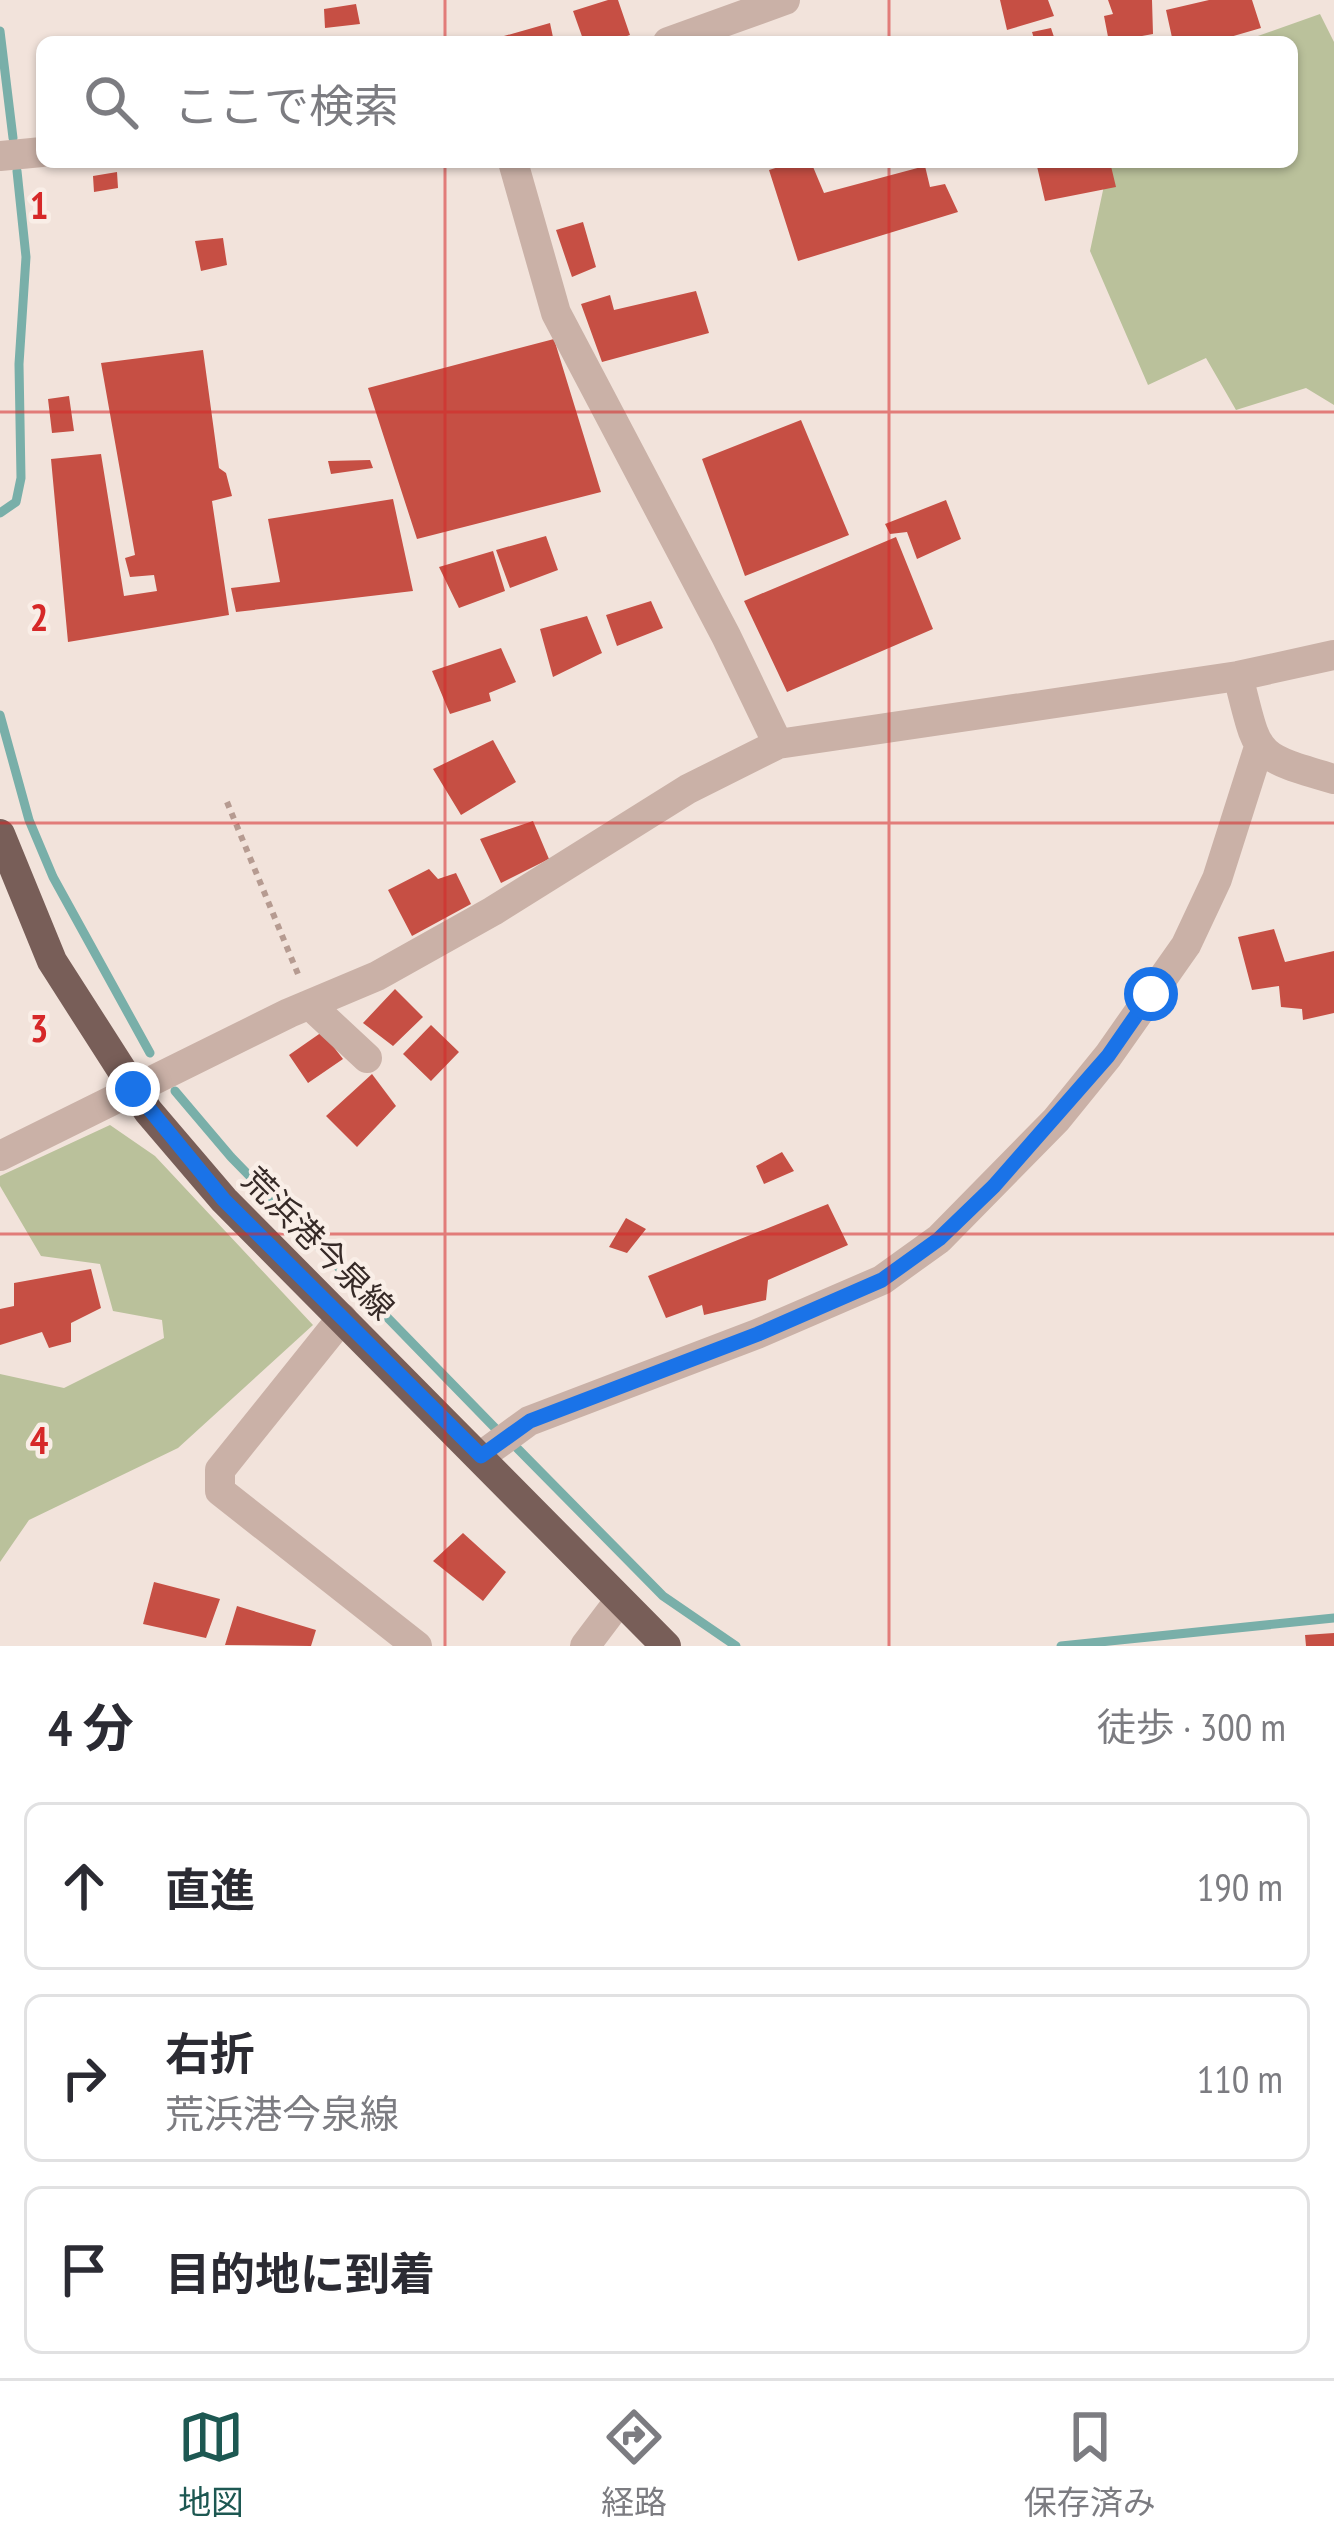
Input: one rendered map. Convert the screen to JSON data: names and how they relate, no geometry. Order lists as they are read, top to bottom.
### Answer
{
  "streets": {
    "main road": ["荒浜港今泉線"]
  },
  "page": {
    "search": "ここで検索",
    "heading": ["4 分", "徒歩 · 300 m"],
    "list": [
      ["直進", "190 m"],
      ["右折", "荒浜港今泉線", "110 m"],
      "目的地に到着"
    ],
    "nav": ["地図", "経路", "保存済み"]
  },
  "grid": {
    "rows": [
      "1",
      "2",
      "3",
      "4"
    ]
  }
}
